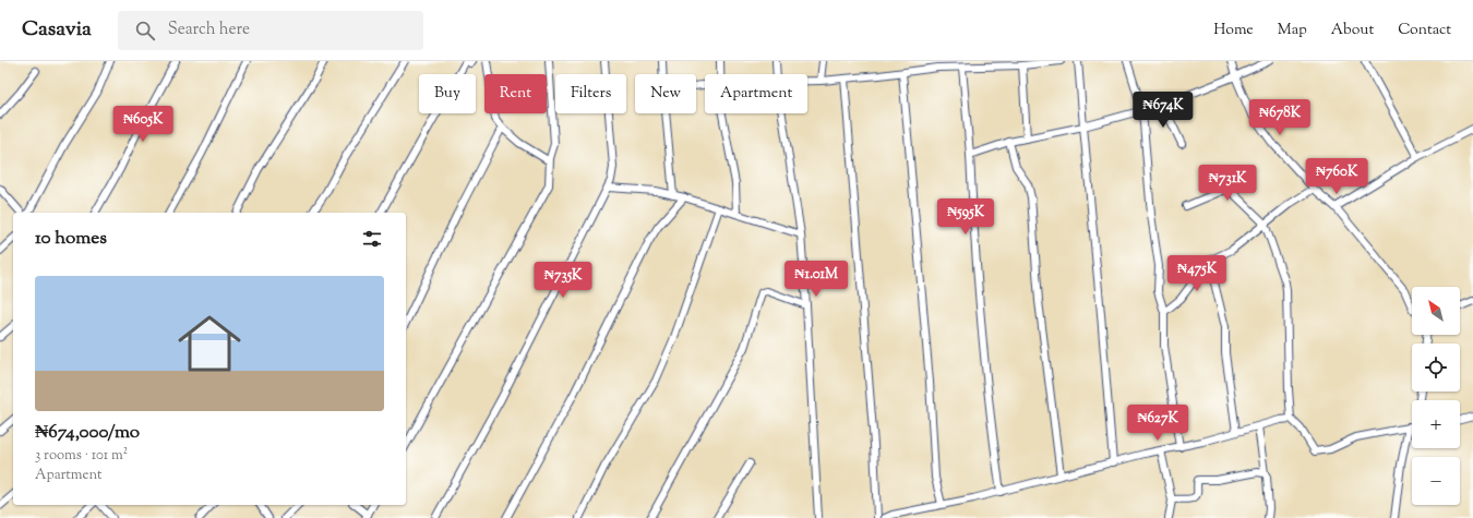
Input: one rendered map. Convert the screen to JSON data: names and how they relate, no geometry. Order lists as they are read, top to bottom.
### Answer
{
  "north": "top left",
  "page": {
    "header": "Casavia",
    "search": "Search here",
    "nav": [
      "Home",
      "Map",
      "About",
      "Contact"
    ],
    "chip": [
      "Buy",
      "Rent",
      "Filters",
      "New",
      "Apartment"
    ],
    "price": [
      "₦674K",
      "₦678K",
      "₦605K",
      "₦760K",
      "₦731K",
      "₦595K",
      "₦475K",
      "₦1.01M",
      "₦735K",
      "₦627K"
    ],
    "heading": "10 homes",
    "list": [
      {
        "name": "₦674,000/mo",
        "note": "3 rooms · 101 m² · Apartment"
      }
    ],
    "map_buttons": ["+", "−"]
  }
}
